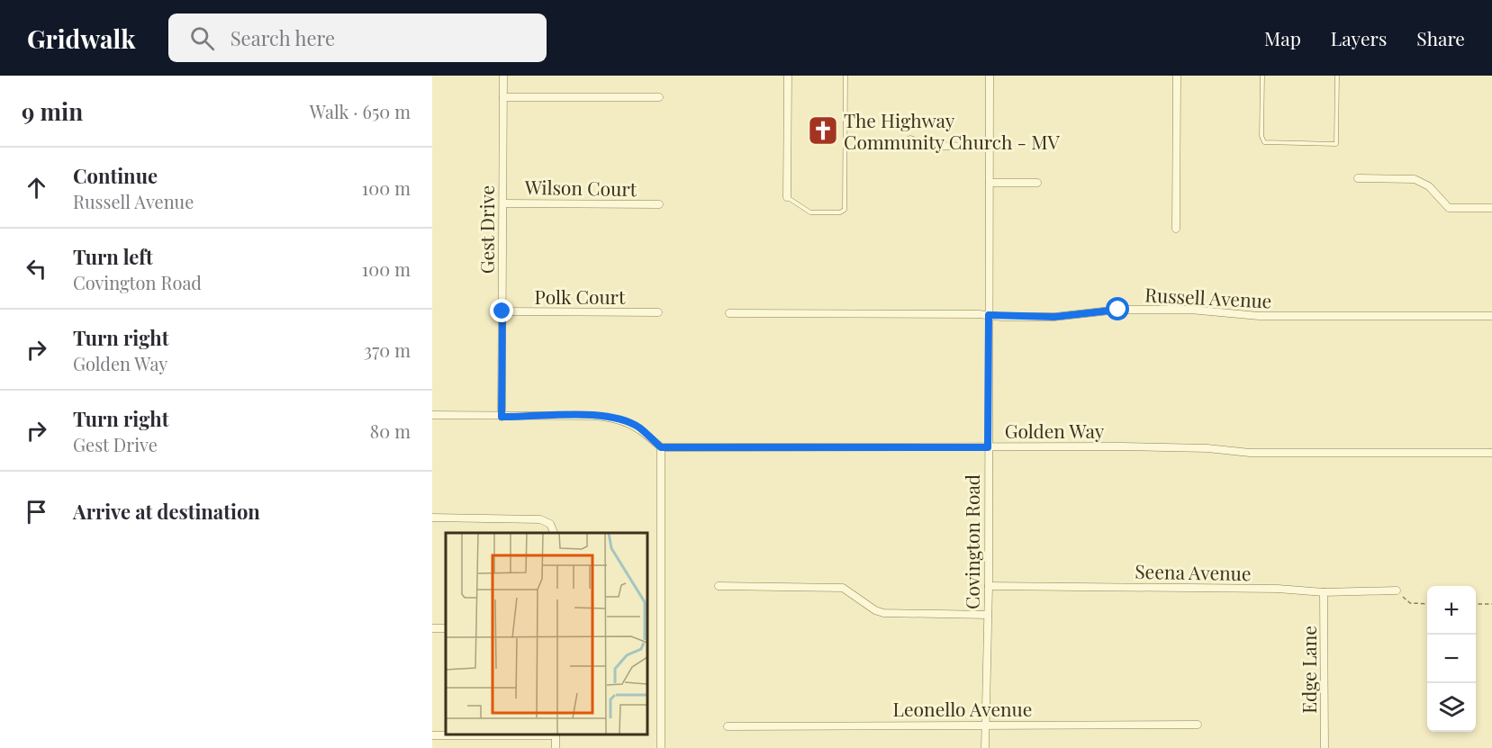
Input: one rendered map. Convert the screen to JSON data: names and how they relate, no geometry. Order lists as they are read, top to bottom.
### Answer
{
  "streets": {
    "street": [
      "Wilson Court",
      "Gest Drive",
      "Polk Court",
      "Russell Avenue",
      "Golden Way",
      "Covington Road",
      "Seena Avenue",
      "Edge Lane",
      "Leonello Avenue"
    ]
  },
  "crossings": [
    ["Wilson Court", "Gest Drive"],
    ["Gest Drive", "Polk Court"],
    ["Russell Avenue", "Covington Road"],
    ["Golden Way", "Covington Road"],
    ["Covington Road", "Seena Avenue"],
    ["Covington Road", "Leonello Avenue"],
    ["Seena Avenue", "Edge Lane"]
  ],
  "places": {
    "church": ["The Highway Community Church - MV"]
  },
  "page": {
    "header": "Gridwalk",
    "search": "Search here",
    "nav": ["Map", "Layers", "Share"],
    "heading": ["9 min", "Walk · 650 m"],
    "list": [
      ["Continue", "Russell Avenue", "100 m"],
      ["Turn left", "Covington Road", "100 m"],
      ["Turn right", "Golden Way", "370 m"],
      ["Turn right", "Gest Drive", "80 m"],
      "Arrive at destination"
    ],
    "map_buttons": ["+", "−"]
  }
}
